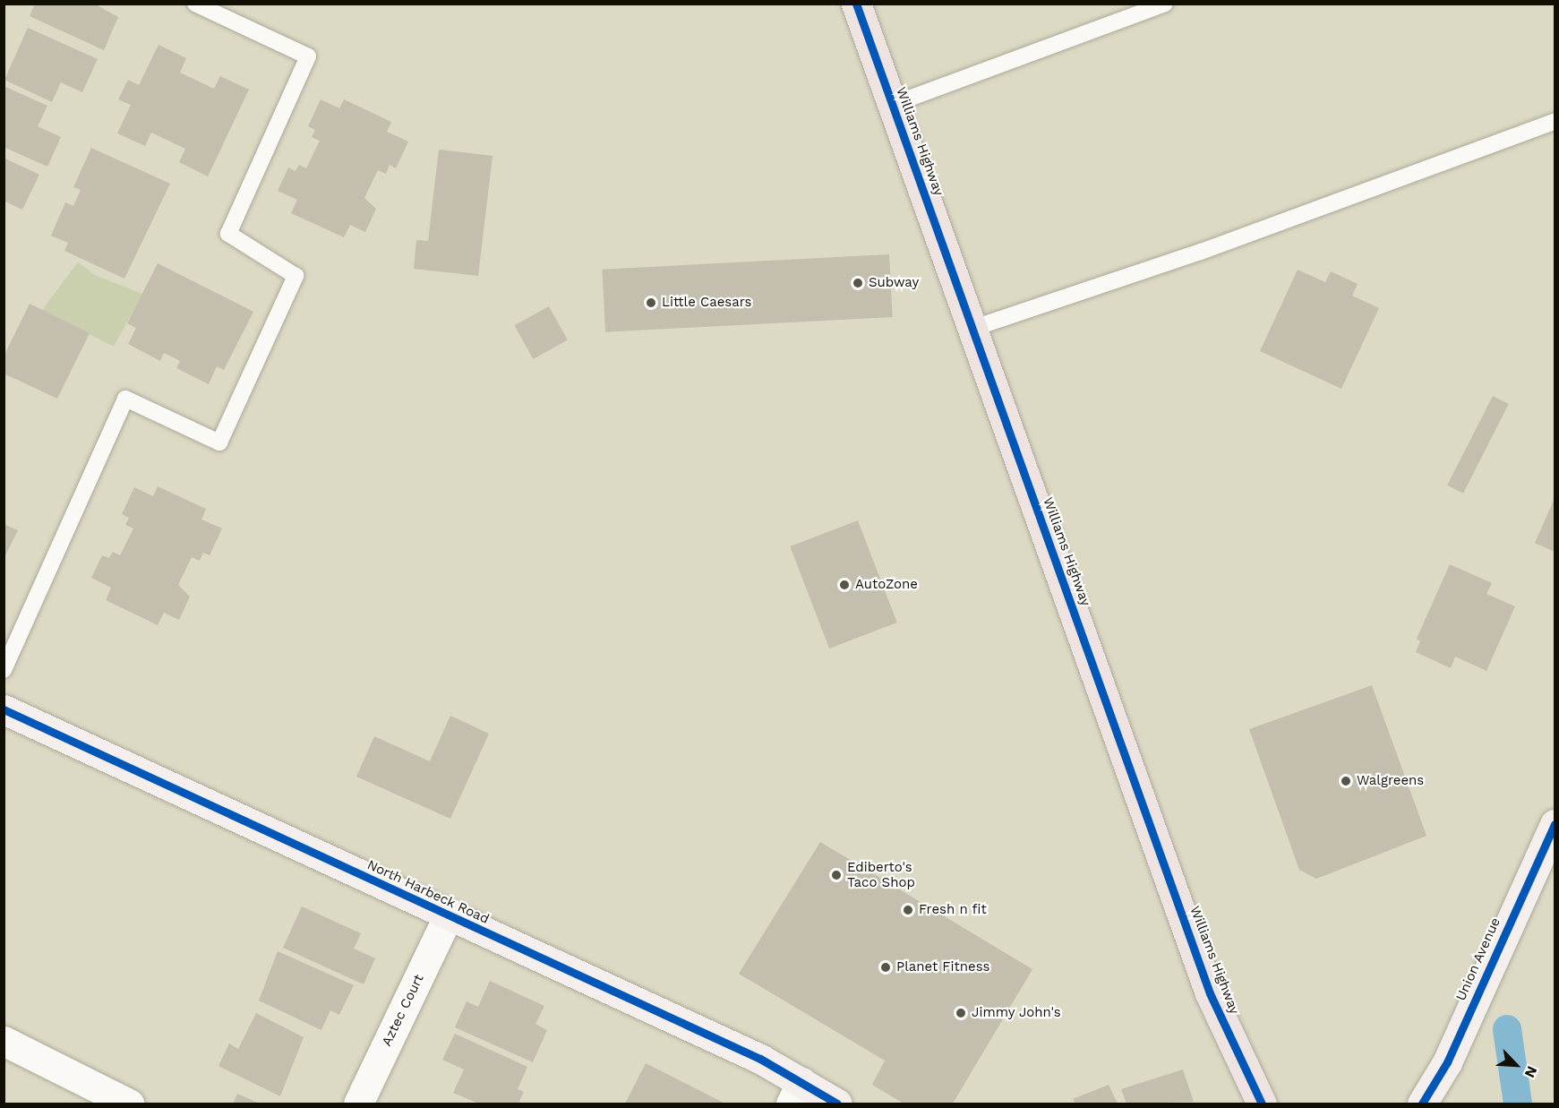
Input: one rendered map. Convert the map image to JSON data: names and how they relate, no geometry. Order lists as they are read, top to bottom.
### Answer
{
  "streets": {
    "main road": ["Williams Highway"],
    "street": ["North Harbeck Road", "Union Avenue", "Aztec Court"]
  },
  "crossings": [
    ["North Harbeck Road", "Aztec Court"]
  ],
  "places": [
    "Subway",
    "Little Caesars",
    "AutoZone",
    "Walgreens",
    "Ediberto's Taco Shop",
    "Fresh n fit",
    "Planet Fitness",
    "Jimmy John's"
  ],
  "north": "bottom right"
}
